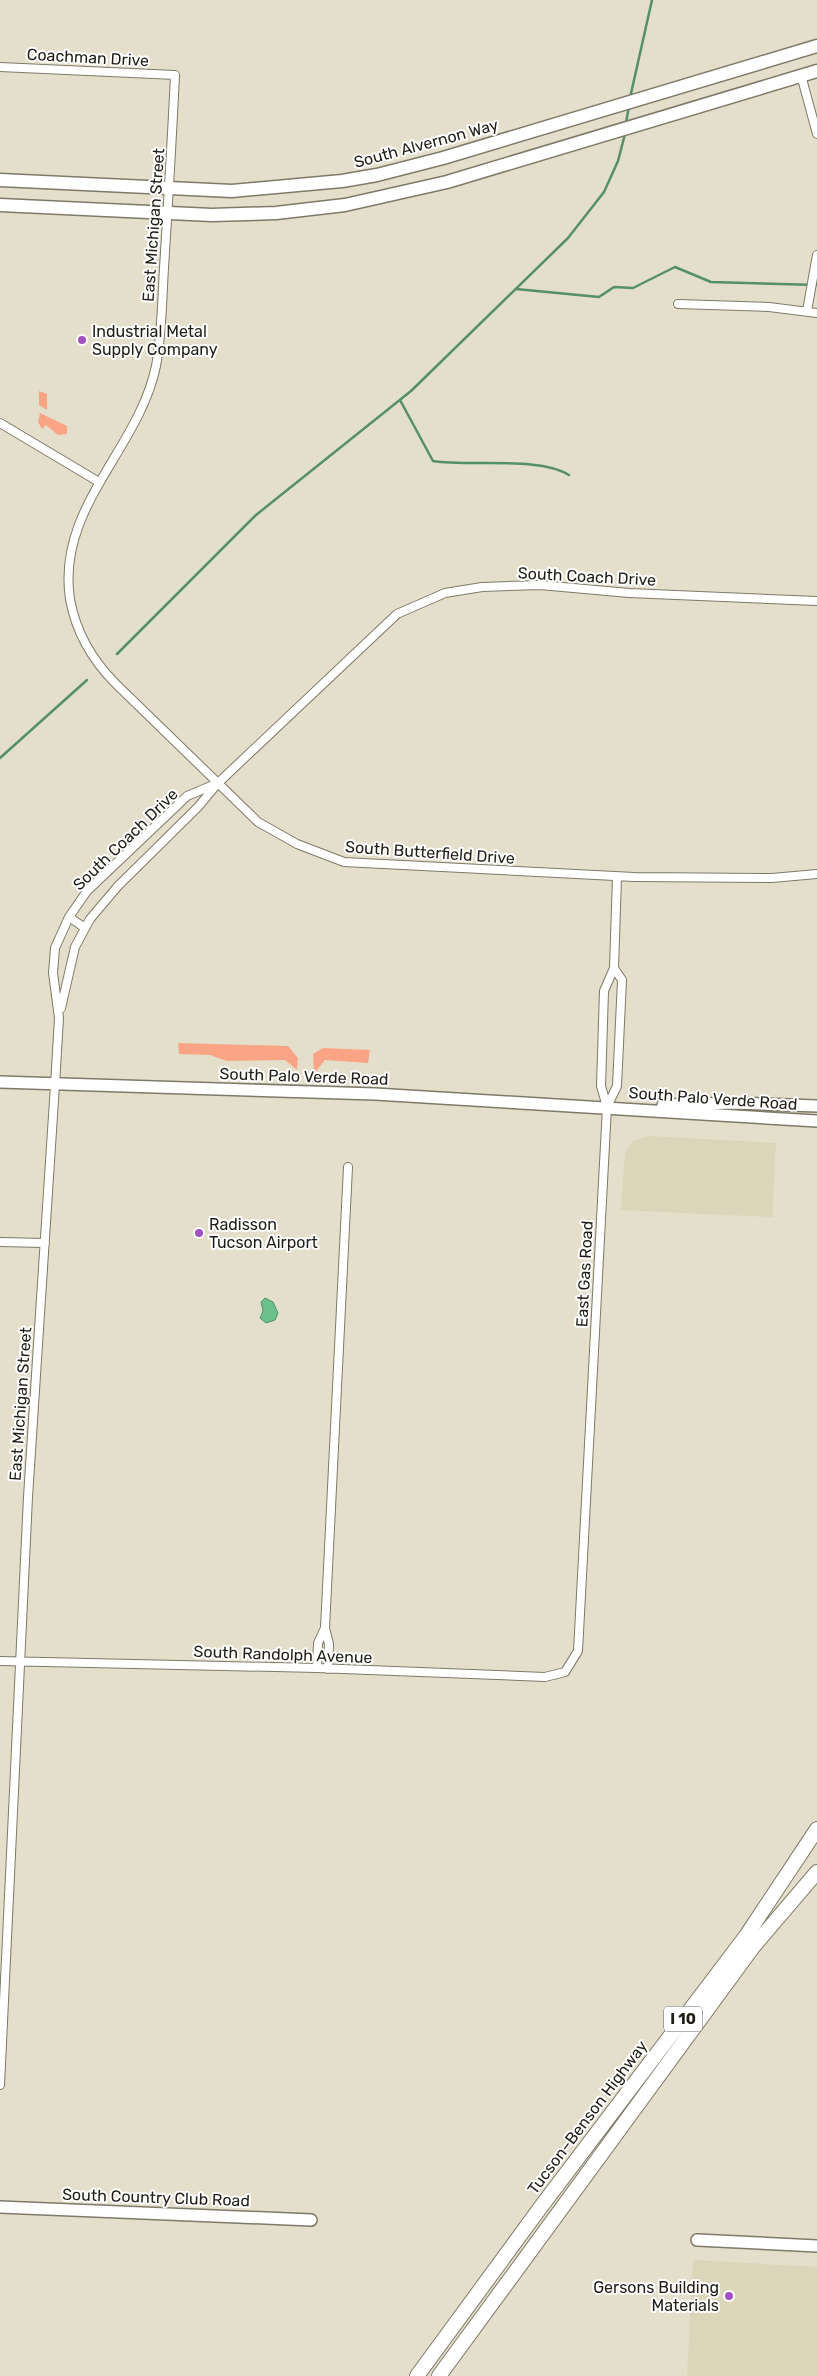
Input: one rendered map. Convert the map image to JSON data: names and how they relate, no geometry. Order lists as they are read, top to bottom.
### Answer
{
  "streets": {
    "highway": ["I 10", "Tucson–Benson Highway"],
    "main road": ["South Alvernon Way", "South Palo Verde Road", "South Country Club Road"],
    "street": [
      "Coachman Drive",
      "East Michigan Street",
      "South Coach Drive",
      "South Butterfield Drive",
      "East Gas Road",
      "South Randolph Avenue"
    ]
  },
  "crossings": [
    ["Coachman Drive", "East Michigan Street"],
    ["South Alvernon Way", "East Michigan Street"],
    ["East Michigan Street", "South Coach Drive"],
    ["East Michigan Street", "South Butterfield Drive"],
    ["East Michigan Street", "South Palo Verde Road"],
    ["East Michigan Street", "South Randolph Avenue"],
    ["South Coach Drive", "South Butterfield Drive"],
    ["South Coach Drive", "South Palo Verde Road"],
    ["South Butterfield Drive", "East Gas Road"],
    ["South Palo Verde Road", "East Gas Road"],
    ["East Gas Road", "South Randolph Avenue"]
  ],
  "places": ["Industrial Metal Supply Company", "Radisson Tucson Airport", "Gersons Building Materials"]
}
